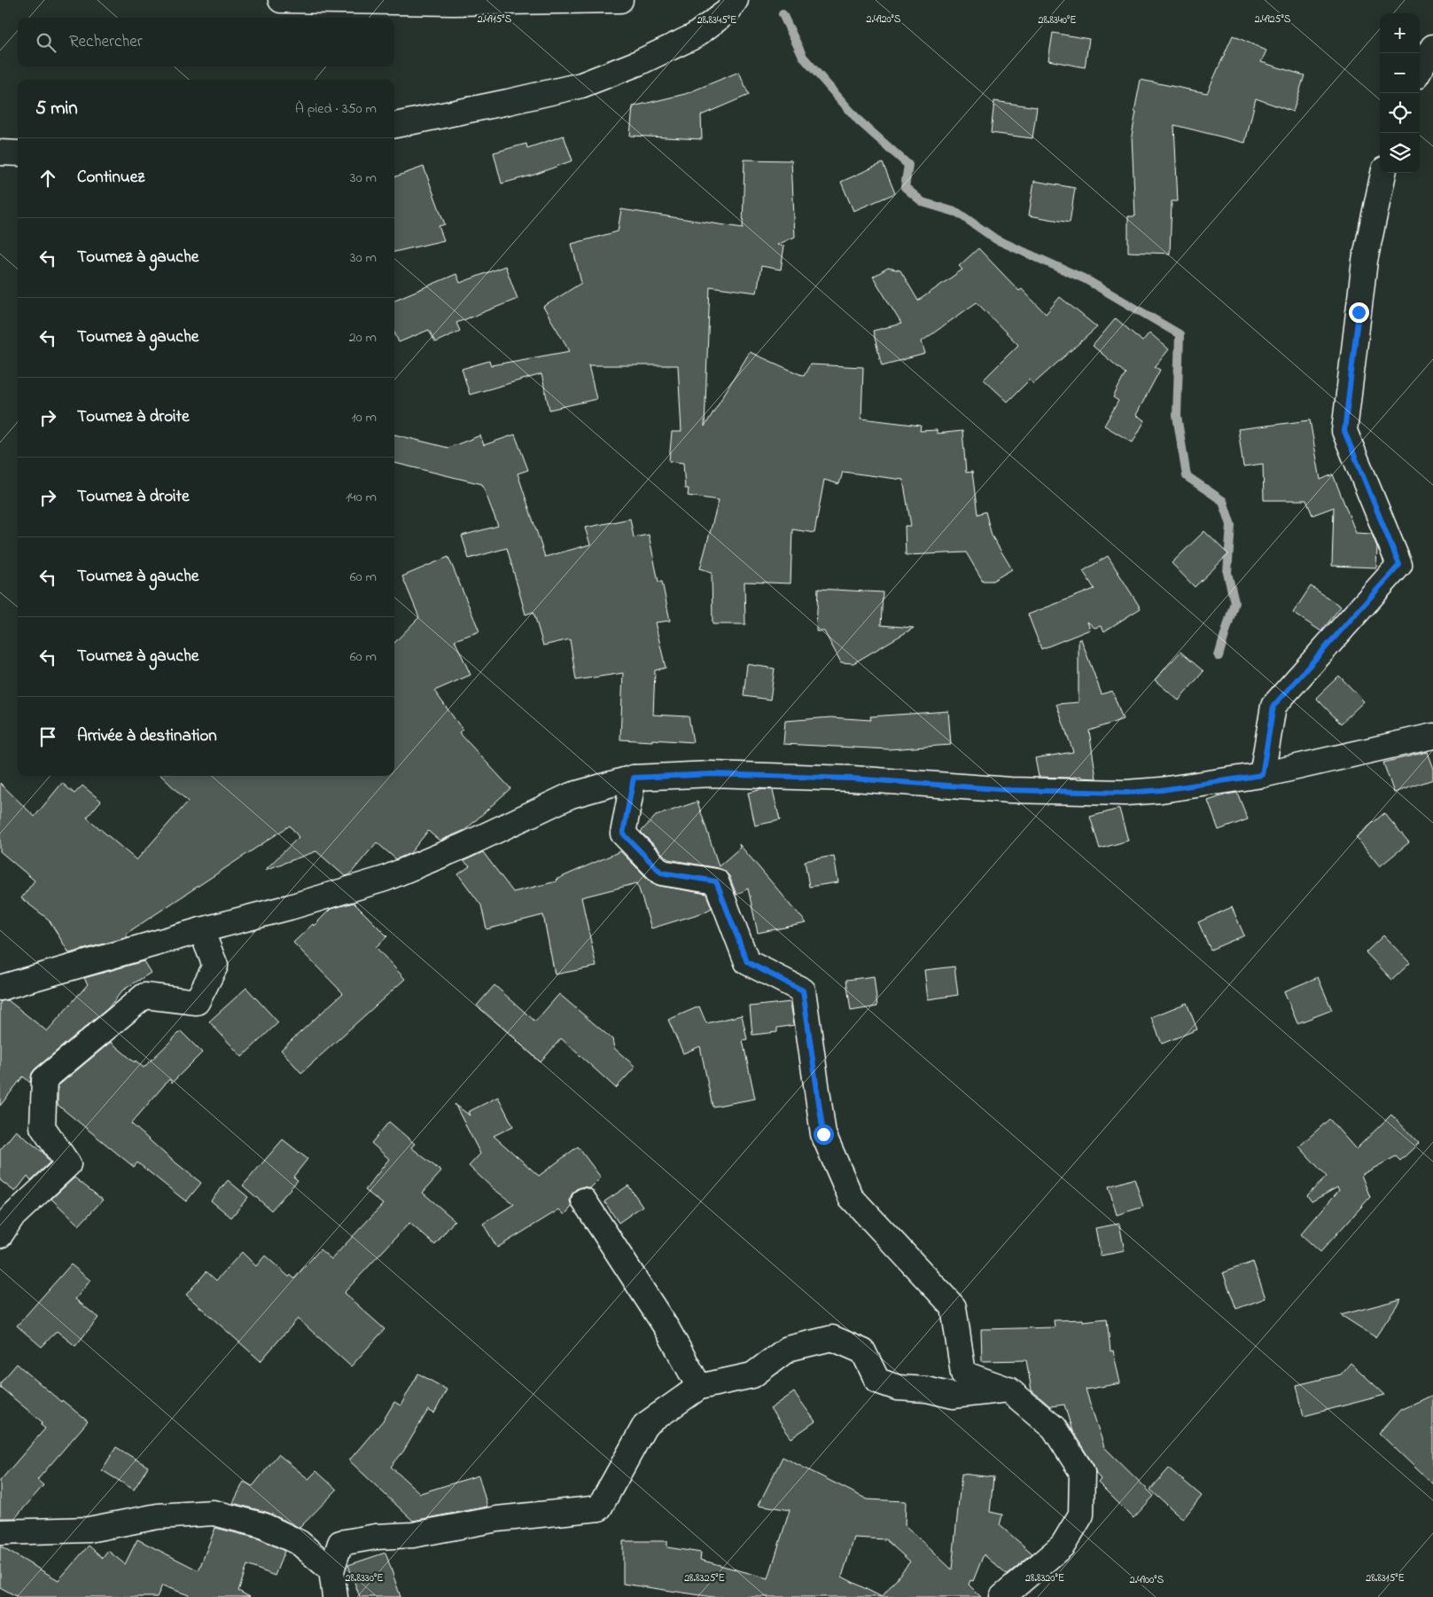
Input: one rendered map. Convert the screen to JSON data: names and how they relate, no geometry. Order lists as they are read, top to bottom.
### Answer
{
  "page": {
    "map_buttons": ["+", "−"],
    "search": "Rechercher",
    "heading": ["5 min", "À pied · 350 m"],
    "list": [
      ["Continuez", "30 m"],
      ["Tournez à gauche", "30 m"],
      ["Tournez à gauche", "20 m"],
      ["Tournez à droite", "10 m"],
      ["Tournez à droite", "140 m"],
      ["Tournez à gauche", "60 m"],
      ["Tournez à gauche", "60 m"],
      "Arrivée à destination"
    ]
  },
  "coordinates": [
    "2.4915°S",
    "2.4920°S",
    "2.4925°S",
    "28.8345°E",
    "28.8340°E",
    "28.8330°E",
    "28.8325°E",
    "28.8320°E",
    "28.8315°E",
    "2.4900°S"
  ]
}
